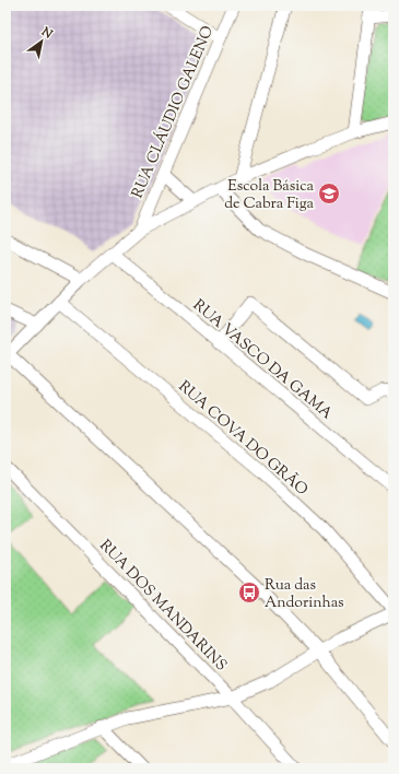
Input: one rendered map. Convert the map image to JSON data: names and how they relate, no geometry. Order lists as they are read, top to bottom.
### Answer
{
  "streets": {
    "street": [
      "RUA CLÁUDIO GALENO",
      "RUA VASCO DA GAMA",
      "RUA COVA DO GRÃO",
      "RUA DOS MANDARINS"
    ]
  },
  "places": {
    "school or university": ["Escola Básica de Cabra Figa"],
    "bus stop": ["Rua das Andorinhas"]
  },
  "north": "top right"
}
